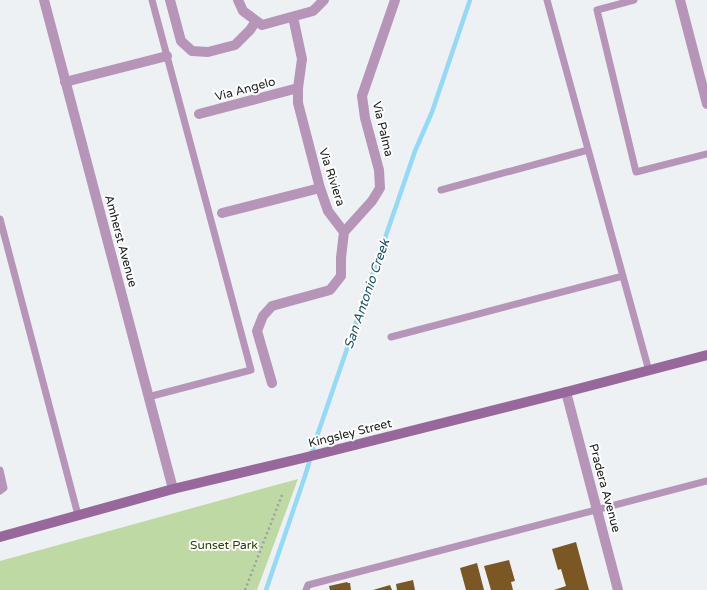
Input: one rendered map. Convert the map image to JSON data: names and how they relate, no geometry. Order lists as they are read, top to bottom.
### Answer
{
  "streets": {
    "main road": ["Kingsley Street"],
    "street": [
      "Via Angelo",
      "Via Palma",
      "Via Riviera",
      "Amherst Avenue",
      "Pradera Avenue"
    ]
  },
  "crossings": [
    ["Via Angelo", "Via Riviera"],
    ["Via Palma", "Via Riviera"],
    ["Amherst Avenue", "Kingsley Street"],
    ["Kingsley Street", "Pradera Avenue"]
  ],
  "water": ["San Antonio Creek"],
  "parks": ["Sunset Park"]
}
